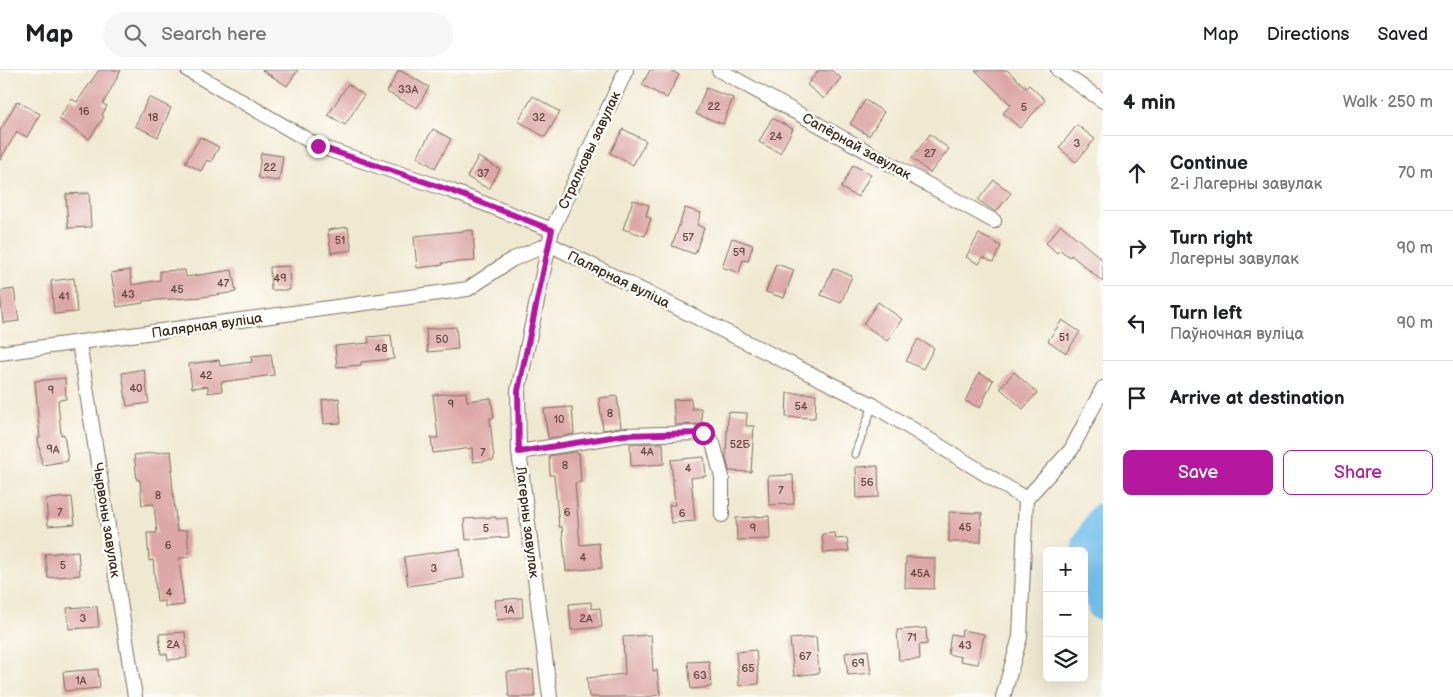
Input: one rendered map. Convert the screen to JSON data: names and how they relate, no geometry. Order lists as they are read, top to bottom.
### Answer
{
  "streets": {
    "street": [
      "Сапёрнай завулак",
      "Стралковы завулак",
      "Палярная вуліца",
      "Чырвоны завулак",
      "Лагерны завулак"
    ]
  },
  "crossings": [
    ["Стралковы завулак", "Лагерны завулак"],
    ["Палярная вуліца", "Чырвоны завулак"],
    ["Палярная вуліца", "Лагерны завулак"]
  ],
  "house_numbers": [
    "33А",
    "22",
    "5",
    "16",
    "18",
    "32",
    "24",
    "3",
    "27",
    "22",
    "37",
    "57",
    "51",
    "59",
    "49",
    "47",
    "45",
    "43",
    "41",
    "51",
    "50",
    "48",
    "42",
    "40",
    "9",
    "9",
    "54",
    "8",
    "10",
    "52Б",
    "9А",
    "4А",
    "7",
    "8",
    "4",
    "56",
    "7",
    "8",
    "7",
    "6",
    "6",
    "45",
    "5",
    "9",
    "6",
    "4",
    "5",
    "3",
    "45А",
    "4",
    "1А",
    "3",
    "2А",
    "71",
    "2А",
    "43",
    "67",
    "69",
    "65",
    "63",
    "1А"
  ],
  "page": {
    "header": "Map",
    "search": "Search here",
    "nav": ["Map", "Directions", "Saved"],
    "heading": ["4 min", "Walk · 250 m"],
    "list": [
      ["Continue", "2-і Лагерны завулак", "70 m"],
      ["Turn right", "Лагерны завулак", "90 m"],
      ["Turn left", "Паўночная вуліца", "90 m"],
      "Arrive at destination"
    ],
    "buttons": ["Save", "Share"],
    "map_buttons": ["+", "−"]
  }
}
